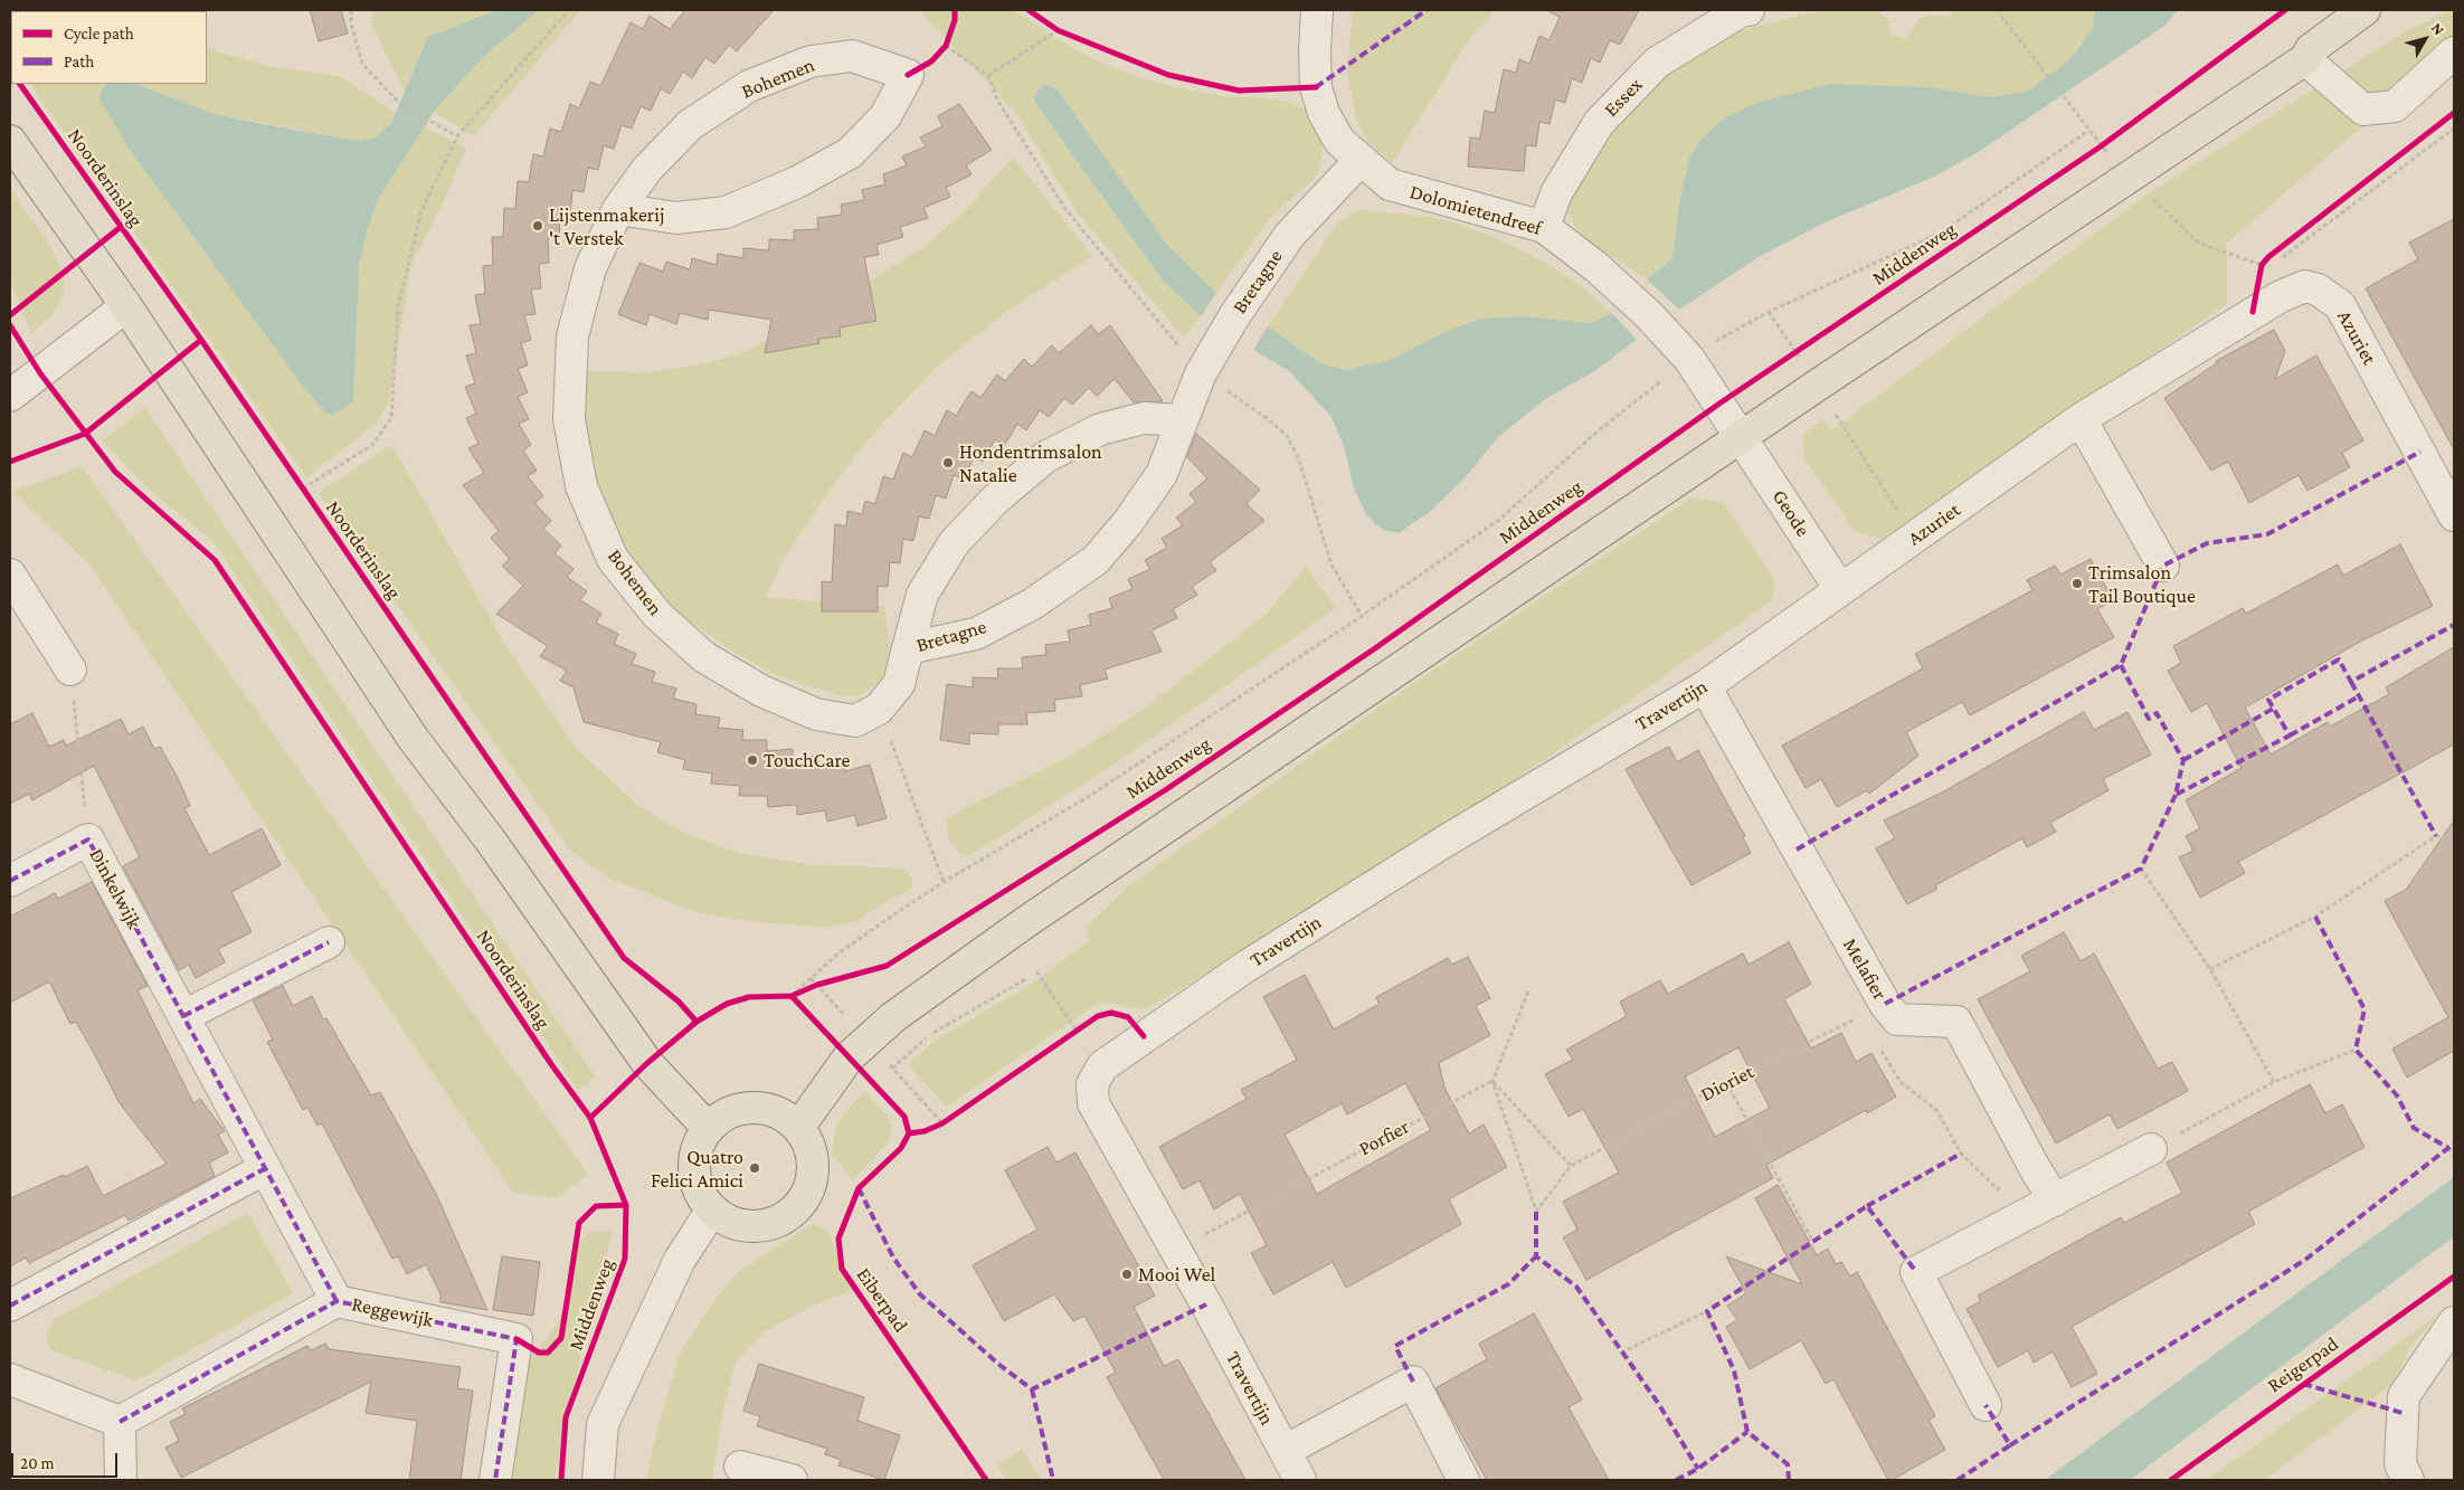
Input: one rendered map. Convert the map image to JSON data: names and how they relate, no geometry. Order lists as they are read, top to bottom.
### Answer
{
  "streets": {
    "street": [
      "Bohemen",
      "Essex",
      "Dolomietendreef",
      "Bretagne",
      "Azuriet",
      "Geode",
      "Travertijn",
      "Dinkelwijk",
      "Melafier",
      "Reggewijk"
    ],
    "path": ["Dioriet", "Porfier"],
    "cycle path": [
      "Noorderinslag",
      "Middenweg",
      "Eiberpad",
      "Reigerpad"
    ]
  },
  "crossings": [
    ["Bohemen", "Bretagne"],
    ["Essex", "Dolomietendreef"],
    ["Dolomietendreef", "Bretagne"],
    ["Dolomietendreef", "Geode"],
    ["Azuriet", "Geode"],
    ["Azuriet", "Travertijn"],
    ["Geode", "Travertijn"],
    ["Travertijn", "Melafier"],
    ["Travertijn", "Porfier"],
    ["Dinkelwijk", "Reggewijk"],
    ["Melafier", "Dioriet"]
  ],
  "places": [
    "Lijstenmakerij 't Verstek",
    "Hondentrimsalon Natalie",
    "Trimsalon Tail Boutique",
    "TouchCare",
    "Quatro Felici Amici",
    "Mooi Wel"
  ],
  "legend": ["Cycle path", "Path"],
  "scale_bar": "20 m",
  "north": "top right"
}
